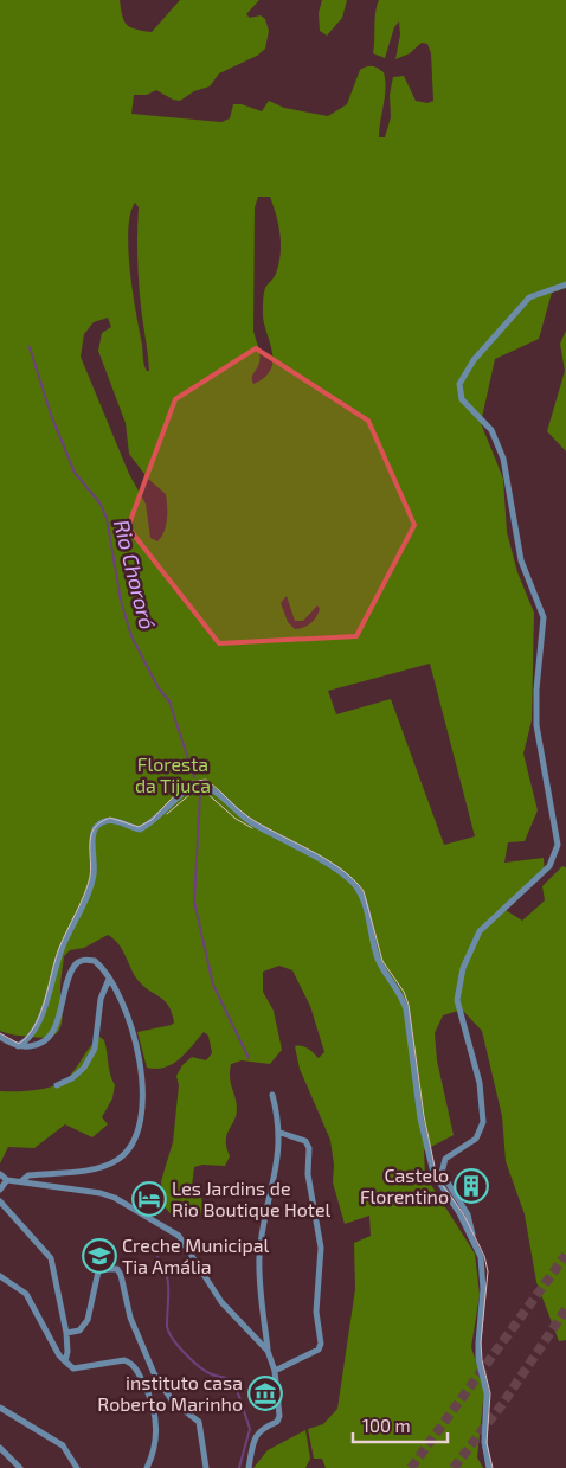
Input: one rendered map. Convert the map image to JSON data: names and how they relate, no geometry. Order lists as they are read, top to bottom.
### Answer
{
  "water": ["Rio Chororó"],
  "parks": ["Floresta da Tijuca"],
  "places": {
    "building": ["Castelo Florentino"],
    "hotel": ["Les Jardins de Rio Boutique Hotel"],
    "school or university": ["Creche Municipal Tia Amália"],
    "museum": ["instituto casa Roberto Marinho"]
  },
  "scale_bar": "100 m"
}
